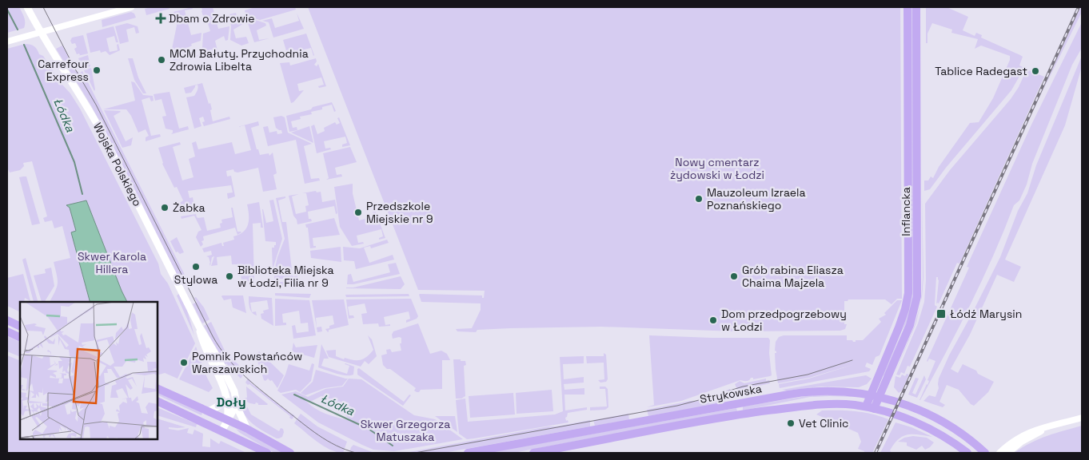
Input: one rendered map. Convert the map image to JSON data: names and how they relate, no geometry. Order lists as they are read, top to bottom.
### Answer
{
  "streets": {
    "main road": ["Wojska Polskiego", "Inflancka", "Strykowska"]
  },
  "crossings": [
    ["Inflancka", "Strykowska"]
  ],
  "districts": ["Doły"],
  "water": ["Łódka"],
  "parks": ["Nowy cmentarz żydowski w Łodzi", "Skwer Karola Hillera", "Skwer Grzegorza Matuszaka"],
  "places": {
    "health": ["Dbam o Zdrowie"],
    "other": [
      "MCM Bałuty. Przychodnia Zdrowia Libelta",
      "Carrefour Express",
      "Tablice Radegast",
      "Mauzoleum Izraela Poznańskiego",
      "Żabka",
      "Przedszkole Miejskie nr 9",
      "Stylowa",
      "Biblioteka Miejska w Łodzi, Filia nr 9",
      "Grób rabina Eliasza Chaima Majzela",
      "Dom przedpogrzebowy w Łodzi",
      "Pomnik Powstańców Warszawskich",
      "Vet Clinic"
    ],
    "transit": ["Łódź Marysin"]
  }
}
